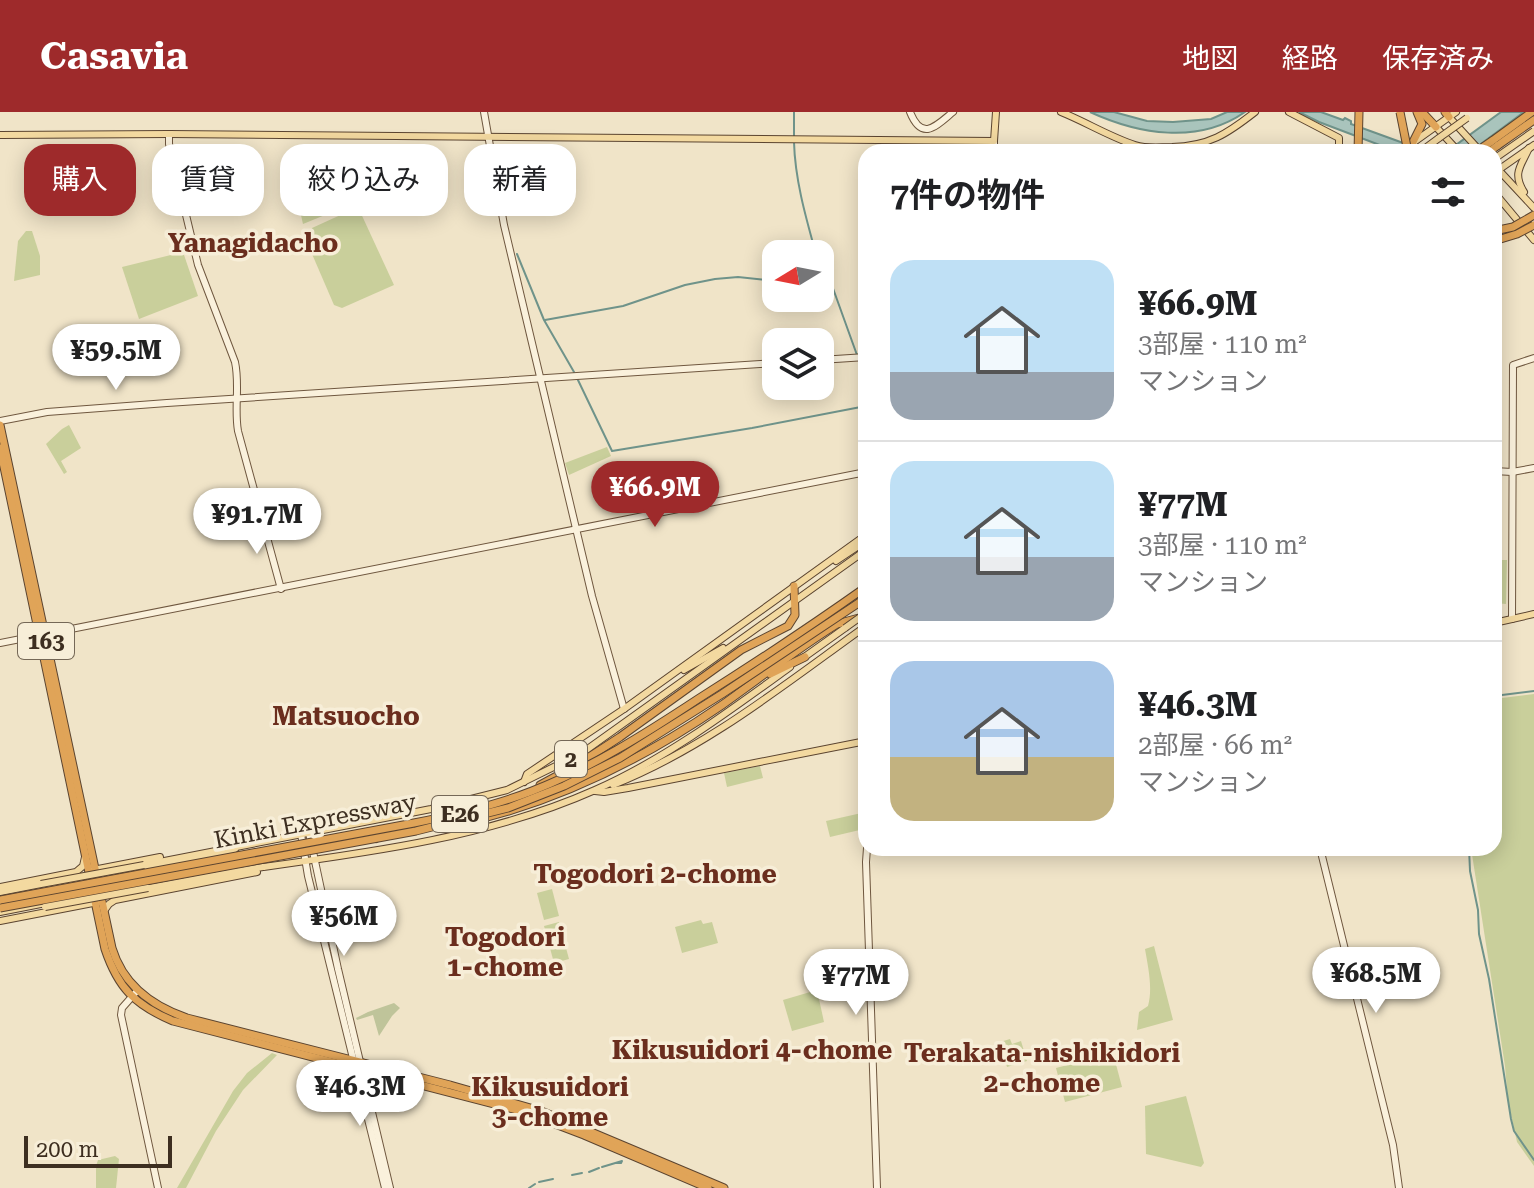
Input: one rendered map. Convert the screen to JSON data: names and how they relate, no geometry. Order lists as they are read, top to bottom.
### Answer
{
  "streets": {
    "highway": [
      "163",
      "2",
      "E26",
      "Kinki Expressway"
    ]
  },
  "crossings": [
    ["163", "2"],
    ["2", "Kinki Expressway"]
  ],
  "districts": [
    "Yanagidacho",
    "Matsuocho",
    "Togodori 2-chome",
    "Togodori 1-chome",
    "Kikusuidori 4-chome",
    "Terakata-nishikidori 2-chome",
    "Kikusuidori 3-chome"
  ],
  "scale_bar": "200 m",
  "north": "left",
  "page": {
    "header": "Casavia",
    "nav": ["地図", "経路", "保存済み"],
    "chip": [
      "購入",
      "賃貸",
      "絞り込み",
      "新着"
    ],
    "heading": "7件の物件",
    "list": [
      {
        "name": "¥66.9M",
        "note": "3部屋 · 110 m² · マンション"
      },
      {
        "name": "¥77M",
        "note": "3部屋 · 110 m² · マンション"
      },
      {
        "name": "¥46.3M",
        "note": "2部屋 · 66 m² · マンション"
      }
    ],
    "price": [
      "¥59.5M",
      "¥66.9M",
      "¥91.7M",
      "¥56M",
      "¥68.5M",
      "¥77M",
      "¥46.3M"
    ],
    "scale": "200 m"
  }
}
